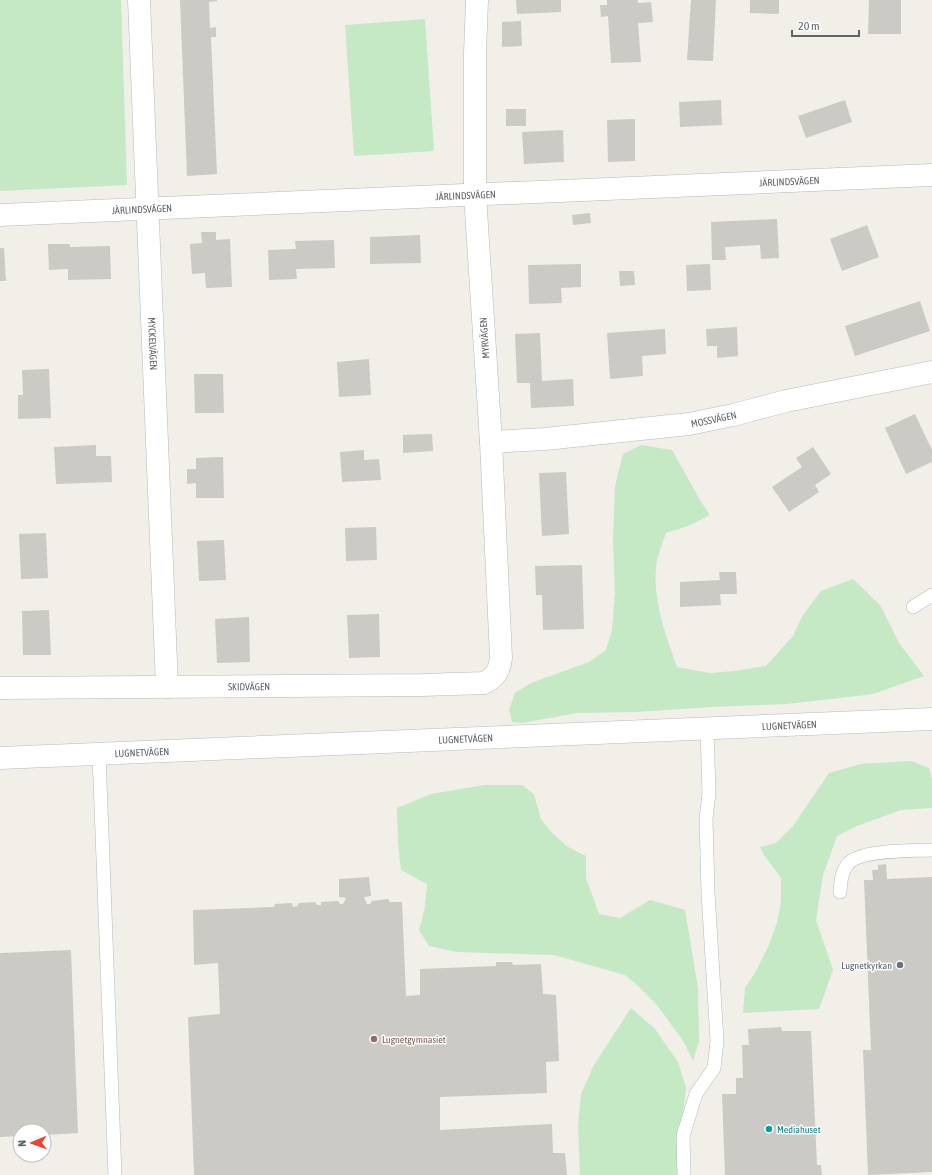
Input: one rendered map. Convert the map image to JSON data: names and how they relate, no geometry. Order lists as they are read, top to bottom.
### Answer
{
  "streets": {
    "street": [
      "JÄRLINDSVÄGEN",
      "MYRVÄGEN",
      "MYCKELVÄGEN",
      "MOSSVÄGEN",
      "SKIDVÄGEN",
      "LUGNETVÄGEN"
    ]
  },
  "crossings": [
    ["JÄRLINDSVÄGEN", "MYRVÄGEN"],
    ["JÄRLINDSVÄGEN", "MYCKELVÄGEN"],
    ["MYRVÄGEN", "MOSSVÄGEN"],
    ["MYRVÄGEN", "SKIDVÄGEN"],
    ["MYCKELVÄGEN", "SKIDVÄGEN"]
  ],
  "places": ["Lugnetkyrkan", "Lugnetgymnasiet", "Mediahuset"],
  "scale_bar": "20 m",
  "north": "left"
}
